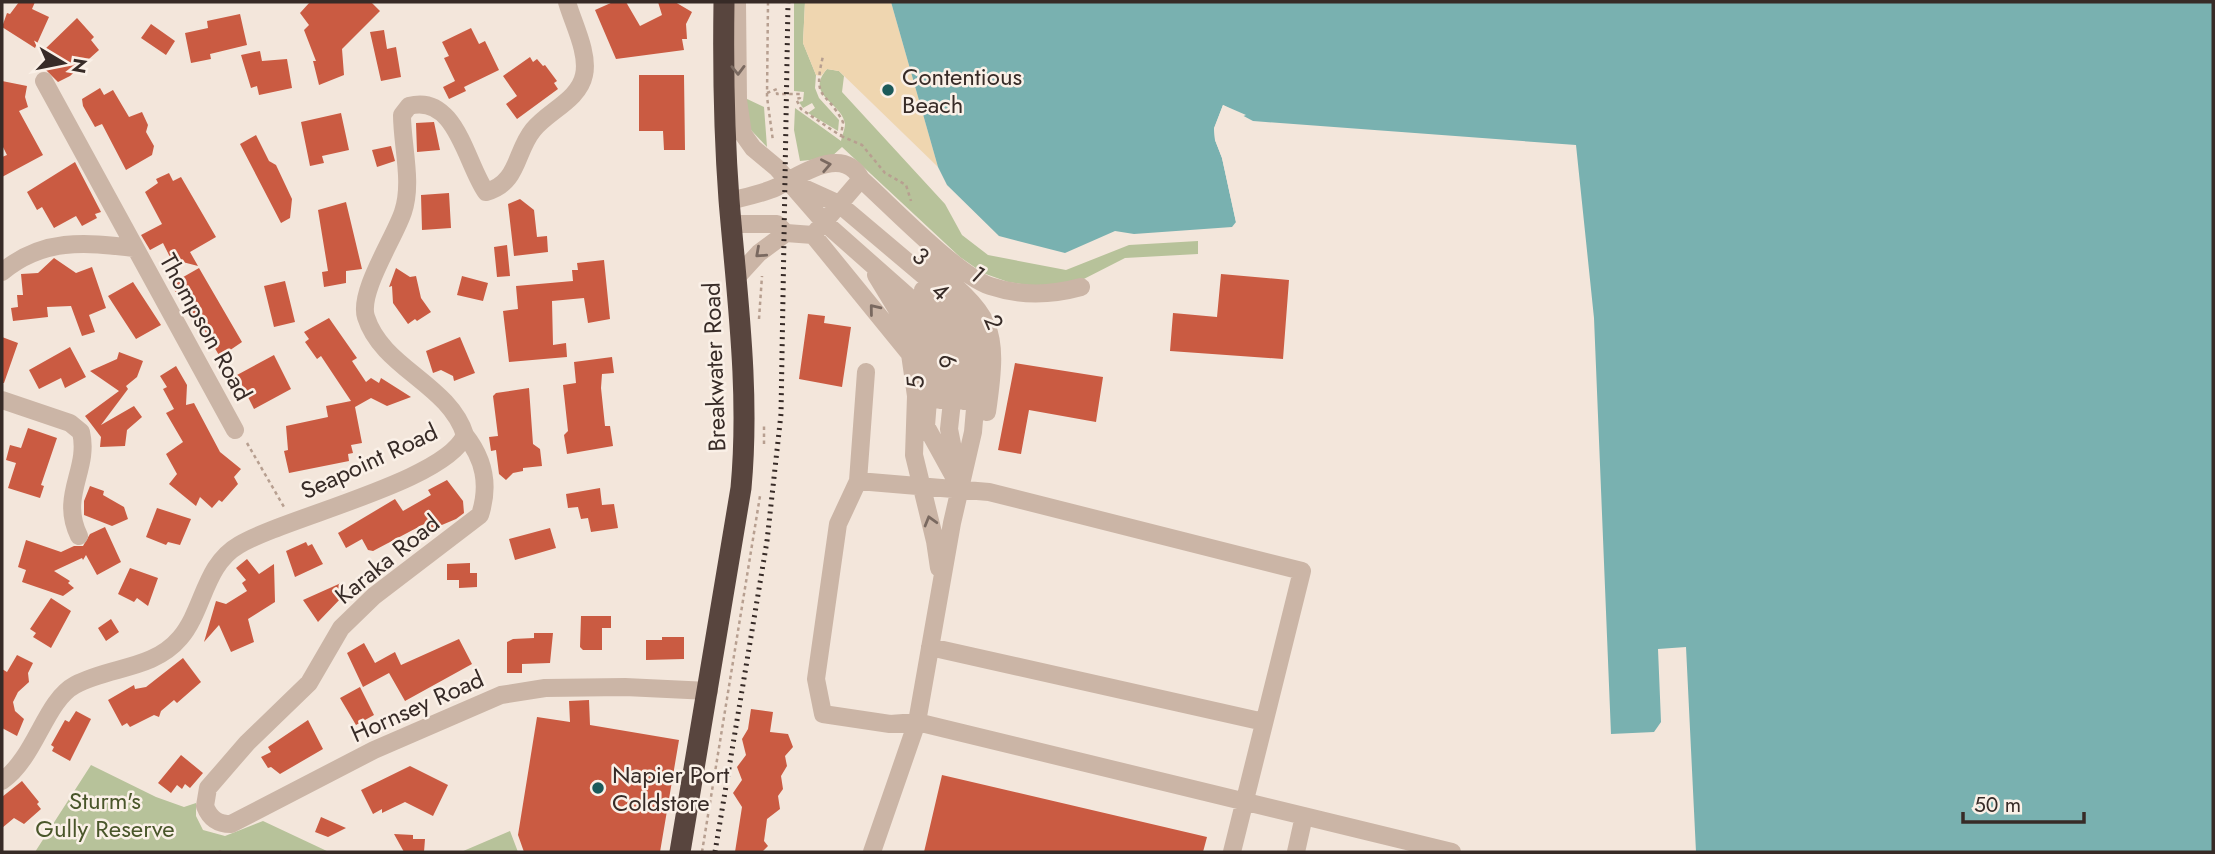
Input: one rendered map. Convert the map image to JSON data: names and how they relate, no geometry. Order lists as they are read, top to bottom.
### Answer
{
  "streets": {
    "highway": ["Breakwater Road"],
    "street": [
      "3",
      "1",
      "4",
      "Thompson Road",
      "5",
      "Seapoint Road",
      "Karaka Road",
      "Hornsey Road"
    ]
  },
  "crossings": [
    ["3", "1"],
    ["3", "4"],
    ["3", "5"],
    ["1", "4"],
    ["1", "5"],
    ["4", "5"],
    ["Breakwater Road", "Hornsey Road"],
    ["Seapoint Road", "Karaka Road"],
    ["Karaka Road", "Hornsey Road"]
  ],
  "parks": ["Sturm's Gully Reserve"],
  "places": ["Contentious Beach", "Napier Port Coldstore"],
  "scale_bar": "50 m",
  "north": "right"
}
